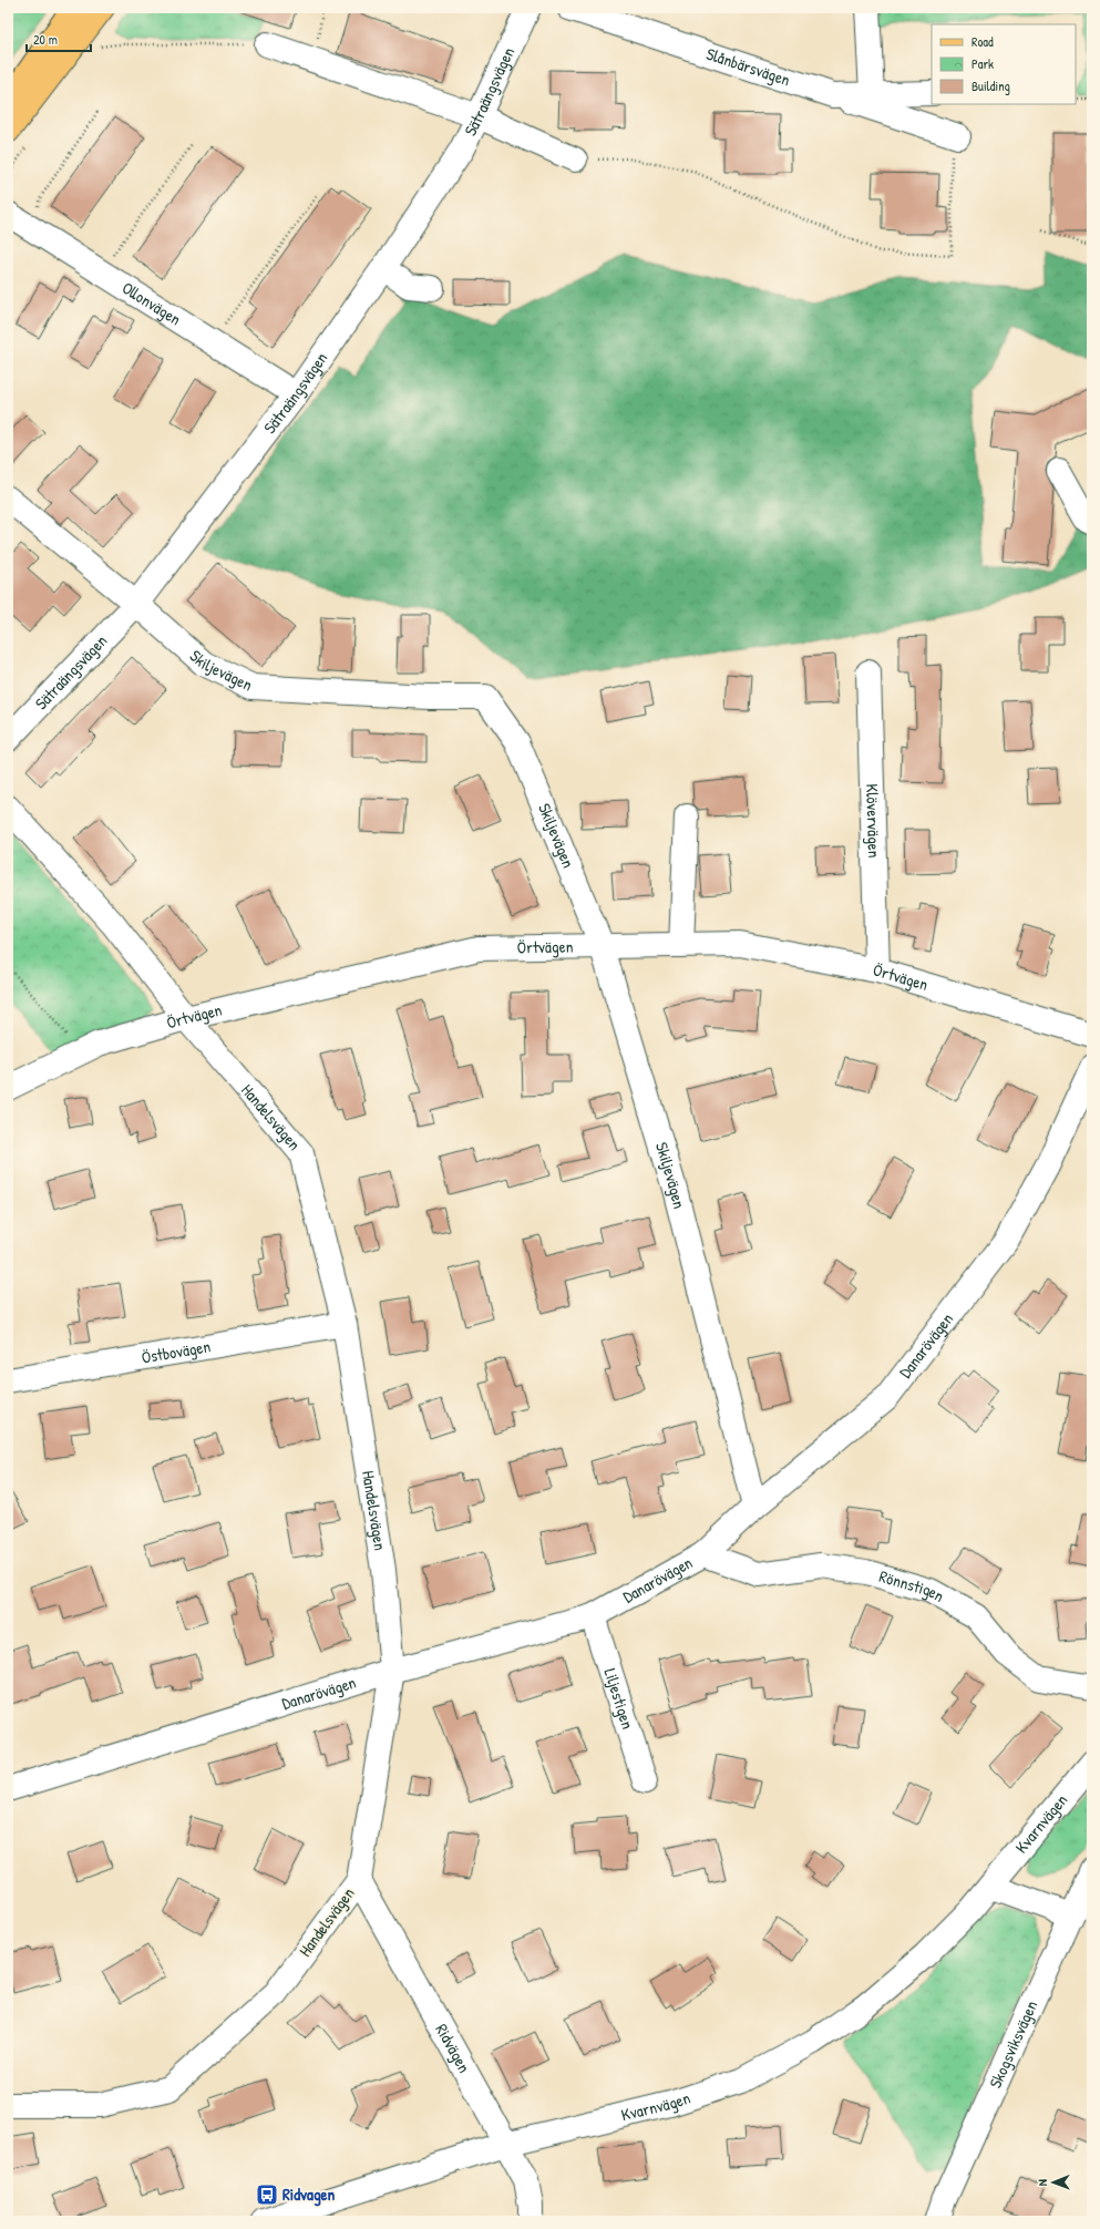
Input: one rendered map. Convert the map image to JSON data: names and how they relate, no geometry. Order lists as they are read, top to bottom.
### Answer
{
  "streets": {
    "street": [
      "Slånbärsvägen",
      "Sätraängsvägen",
      "Ollonvägen",
      "Skiljevägen",
      "Klövervägen",
      "Örtvägen",
      "Handelsvägen",
      "Danarövägen",
      "Östbovägen",
      "Rönnstigen",
      "Liljestigen",
      "Kvarnvägen",
      "Skogsviksvägen",
      "Ridvägen"
    ]
  },
  "crossings": [
    ["Sätraängsvägen", "Ollonvägen"],
    ["Sätraängsvägen", "Skiljevägen"],
    ["Skiljevägen", "Örtvägen"],
    ["Skiljevägen", "Danarövägen"],
    ["Klövervägen", "Örtvägen"],
    ["Örtvägen", "Handelsvägen"],
    ["Handelsvägen", "Danarövägen"],
    ["Handelsvägen", "Östbovägen"],
    ["Handelsvägen", "Ridvägen"],
    ["Danarövägen", "Rönnstigen"],
    ["Danarövägen", "Liljestigen"],
    ["Kvarnvägen", "Ridvägen"]
  ],
  "places": {
    "bus stop": ["Ridvagen"]
  },
  "legend": ["Road", "Park", "Building"],
  "scale_bar": "20 m",
  "north": "left"
}
